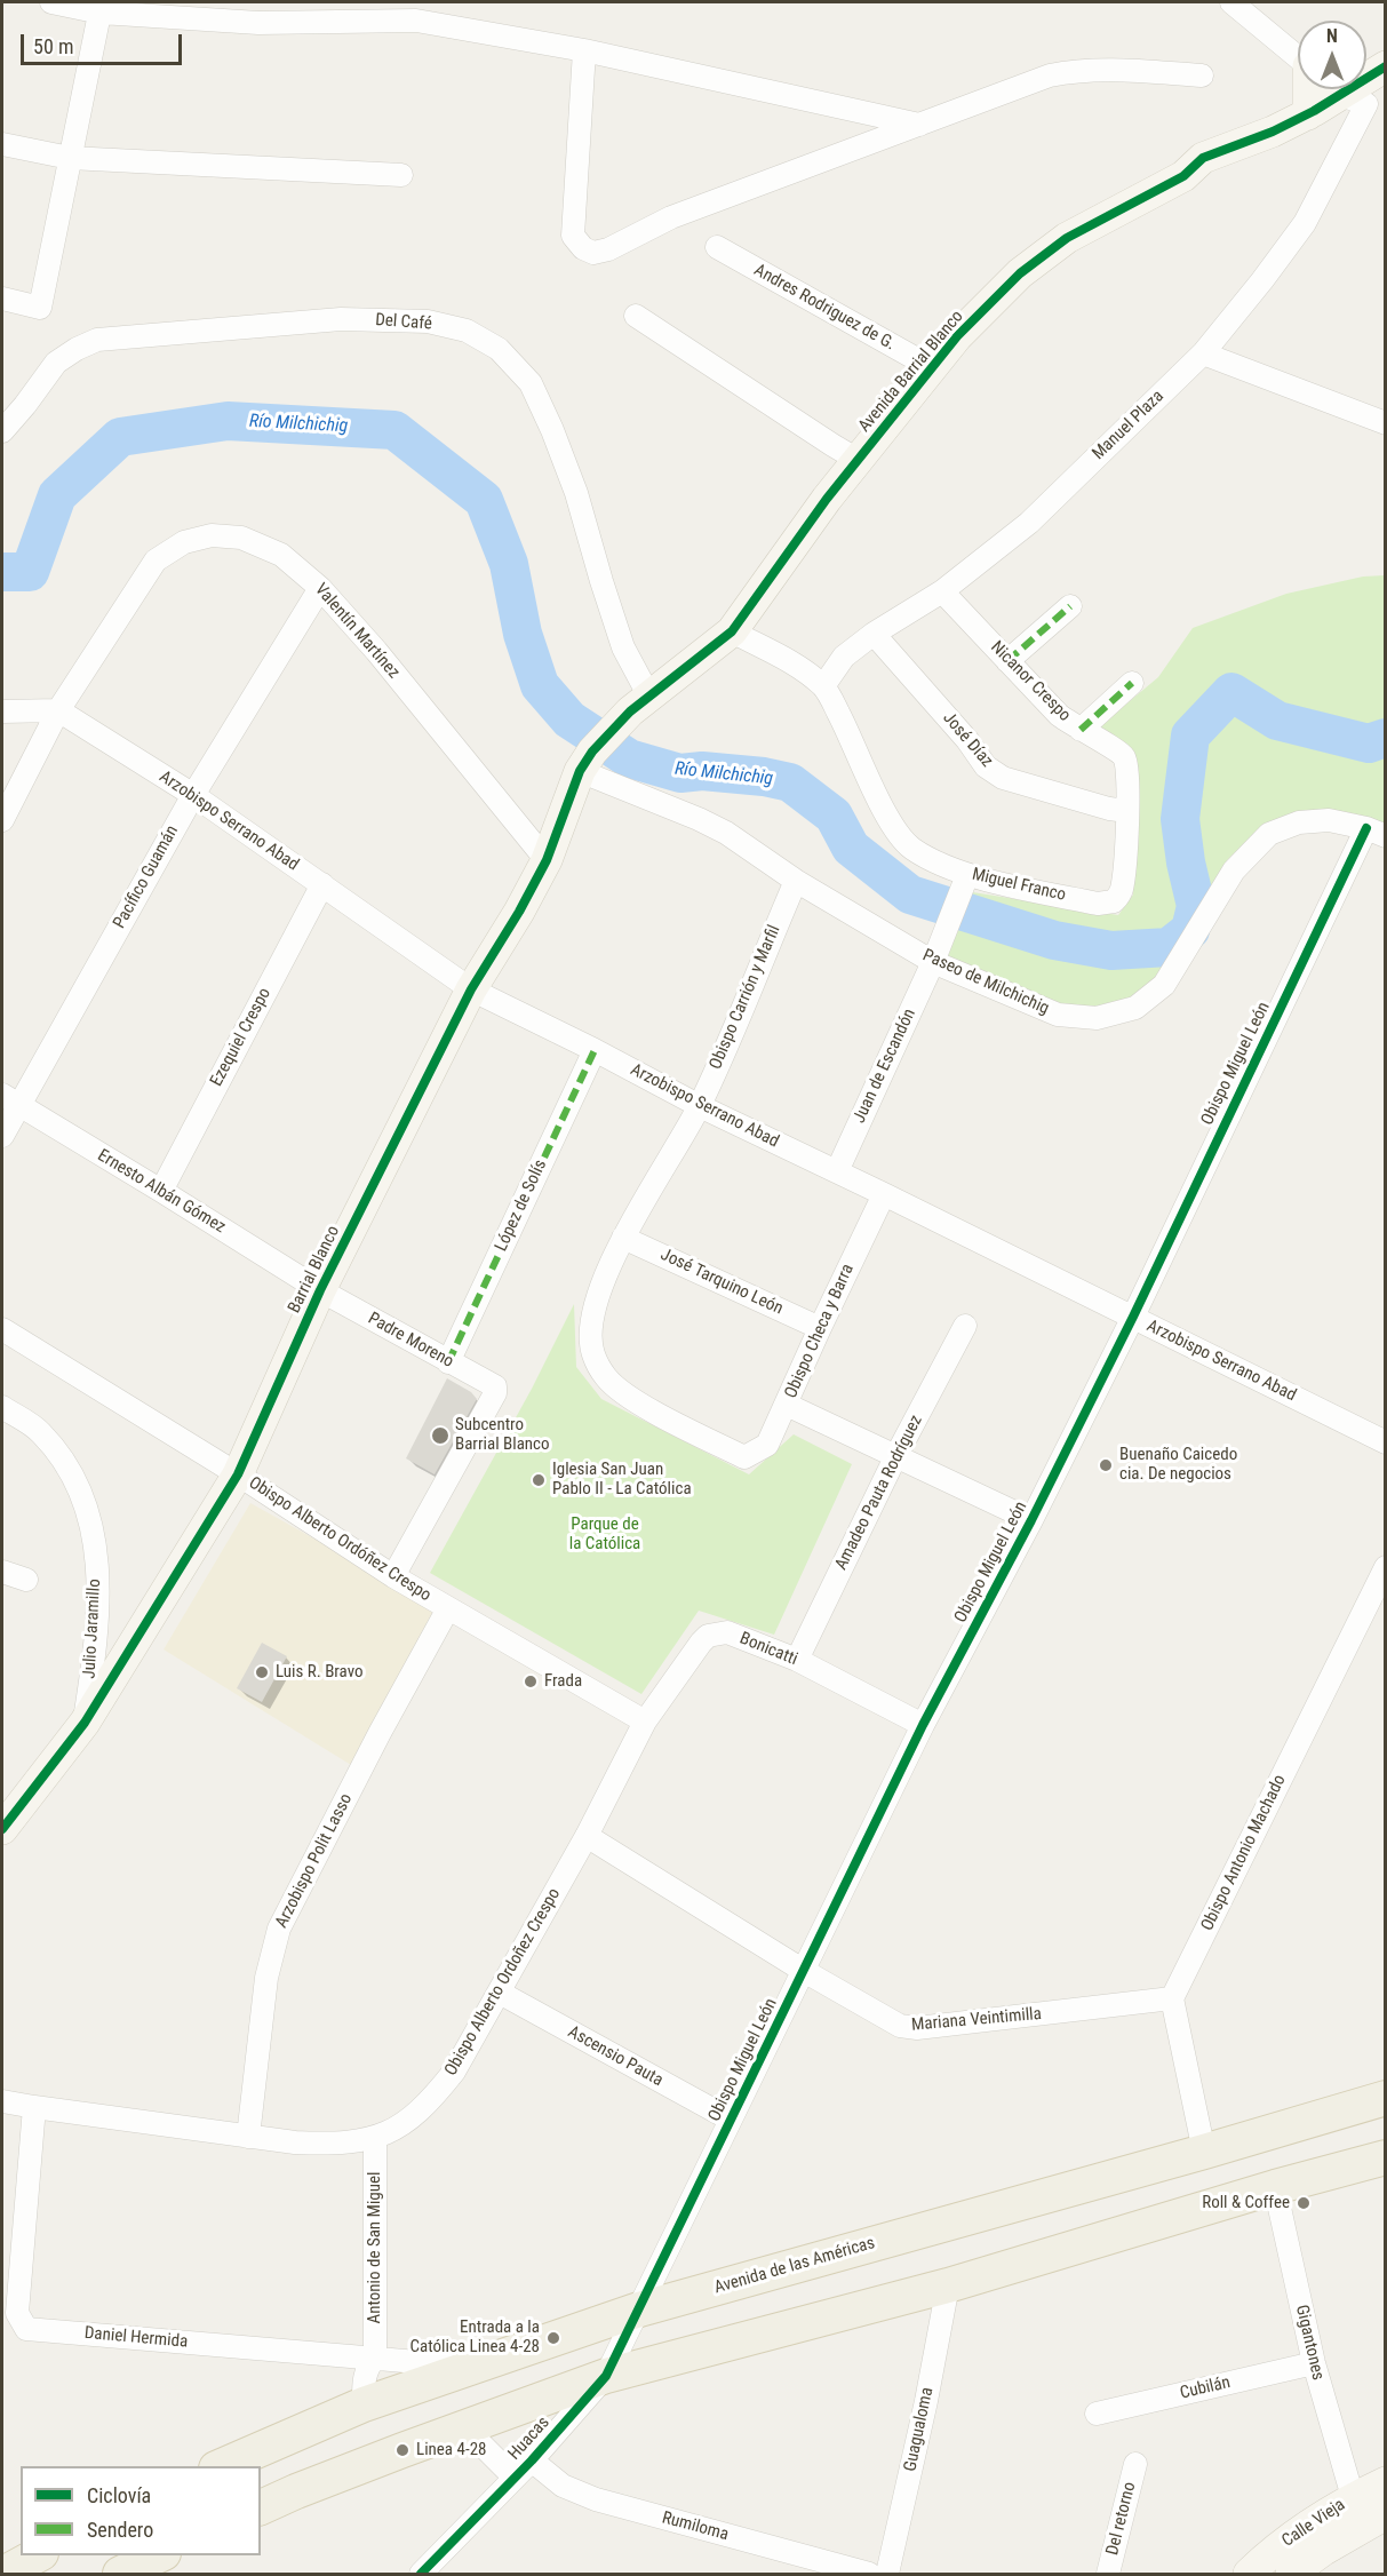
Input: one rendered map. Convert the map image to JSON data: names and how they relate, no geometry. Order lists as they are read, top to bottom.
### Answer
{
  "streets": {
    "main road": ["Avenida de las Américas"],
    "street": [
      "Andres Rodriguez de G.",
      "Del Café",
      "Avenida Barrial Blanco",
      "Manuel Plaza",
      "Valentín Martínez",
      "Nicanor Crespo",
      "José Díaz",
      "Arzobispo Serrano Abad",
      "Pacífico Guamán",
      "Miguel Franco",
      "Paseo de Milchichig",
      "Obispo Carrión y Marfil",
      "Ezequiel Crespo",
      "Obispo Miguel León",
      "Juan de Escandón",
      "Ernesto Albán Gómez",
      "López de Solís",
      "Barrial Blanco",
      "José Tarquino León",
      "Obispo Checa y Barra",
      "Padre Moreno",
      "Amadeo Pauta Rodríguez",
      "Obispo Alberto Ordóñez Crespo",
      "Julio Jaramillo",
      "Bonicatti",
      "Obispo Antonio Machado",
      "Arzobispo Polit Lasso",
      "Obispo Alberto Ordoñez Crespo",
      "Mariana Veintimilla",
      "Ascensio Pauta",
      "Antonio de San Miguel",
      "Daniel Hermida",
      "Gigantones",
      "Cubilán",
      "Guagualoma",
      "Huacas",
      "Del retorno",
      "Calle Vieja",
      "Rumiloma"
    ]
  },
  "crossings": [
    ["Andres Rodriguez de G.", "Avenida Barrial Blanco"],
    ["Del Café", "Avenida Barrial Blanco"],
    ["Del Café", "Barrial Blanco"],
    ["Avenida Barrial Blanco", "Miguel Franco"],
    ["Avenida Barrial Blanco", "Barrial Blanco"],
    ["Manuel Plaza", "Nicanor Crespo"],
    ["Manuel Plaza", "José Díaz"],
    ["Manuel Plaza", "Miguel Franco"],
    ["Valentín Martínez", "Arzobispo Serrano Abad"],
    ["Valentín Martínez", "Pacífico Guamán"],
    ["Valentín Martínez", "Barrial Blanco"],
    ["Nicanor Crespo", "Miguel Franco"],
    ["José Díaz", "Miguel Franco"],
    ["Arzobispo Serrano Abad", "Pacífico Guamán"],
    ["Arzobispo Serrano Abad", "Obispo Carrión y Marfil"],
    ["Arzobispo Serrano Abad", "Ezequiel Crespo"],
    ["Arzobispo Serrano Abad", "Obispo Miguel León"],
    ["Arzobispo Serrano Abad", "Juan de Escandón"],
    ["Arzobispo Serrano Abad", "López de Solís"],
    ["Arzobispo Serrano Abad", "Barrial Blanco"],
    ["Arzobispo Serrano Abad", "Obispo Checa y Barra"],
    ["Pacífico Guamán", "Ernesto Albán Gómez"],
    ["Miguel Franco", "Juan de Escandón"],
    ["Paseo de Milchichig", "Obispo Carrión y Marfil"],
    ["Paseo de Milchichig", "Obispo Miguel León"],
    ["Paseo de Milchichig", "Juan de Escandón"],
    ["Paseo de Milchichig", "Barrial Blanco"],
    ["Obispo Carrión y Marfil", "José Tarquino León"],
    ["Obispo Carrión y Marfil", "Obispo Checa y Barra"],
    ["Ezequiel Crespo", "Ernesto Albán Gómez"],
    ["Obispo Miguel León", "Bonicatti"],
    ["Obispo Miguel León", "Mariana Veintimilla"],
    ["Obispo Miguel León", "Ascensio Pauta"],
    ["Obispo Miguel León", "Avenida de las Américas"],
    ["Obispo Miguel León", "Huacas"],
    ["Ernesto Albán Gómez", "Barrial Blanco"],
    ["Ernesto Albán Gómez", "Padre Moreno"],
    ["López de Solís", "Padre Moreno"],
    ["Barrial Blanco", "Padre Moreno"],
    ["Barrial Blanco", "Obispo Alberto Ordóñez Crespo"],
    ["Barrial Blanco", "Julio Jaramillo"],
    ["José Tarquino León", "Obispo Checa y Barra"],
    ["Padre Moreno", "Obispo Alberto Ordóñez Crespo"],
    ["Amadeo Pauta Rodríguez", "Bonicatti"],
    ["Obispo Alberto Ordóñez Crespo", "Bonicatti"],
    ["Obispo Alberto Ordóñez Crespo", "Arzobispo Polit Lasso"],
    ["Obispo Alberto Ordóñez Crespo", "Obispo Alberto Ordoñez Crespo"],
    ["Bonicatti", "Obispo Alberto Ordoñez Crespo"],
    ["Obispo Antonio Machado", "Mariana Veintimilla"],
    ["Arzobispo Polit Lasso", "Obispo Alberto Ordoñez Crespo"],
    ["Obispo Alberto Ordoñez Crespo", "Mariana Veintimilla"],
    ["Obispo Alberto Ordoñez Crespo", "Ascensio Pauta"],
    ["Obispo Alberto Ordoñez Crespo", "Antonio de San Miguel"],
    ["Obispo Alberto Ordoñez Crespo", "Daniel Hermida"],
    ["Antonio de San Miguel", "Daniel Hermida"],
    ["Avenida de las Américas", "Daniel Hermida"],
    ["Avenida de las Américas", "Huacas"],
    ["Gigantones", "Cubilán"],
    ["Gigantones", "Calle Vieja"],
    ["Huacas", "Rumiloma"]
  ],
  "water": ["Río Milchichig"],
  "parks": ["Parque de la Católica"],
  "places": [
    "Subcentro Barrial Blanco",
    "Buenaño Caicedo cia. De negocios",
    "Iglesia San Juan Pablo II - La Católica",
    "Luis R. Bravo",
    "Frada",
    "Roll & Coffee",
    "Entrada a la Católica Linea 4-28",
    "Linea 4-28"
  ],
  "legend": ["Ciclovía", "Sendero"],
  "scale_bar": "50 m",
  "north": "top"
}
